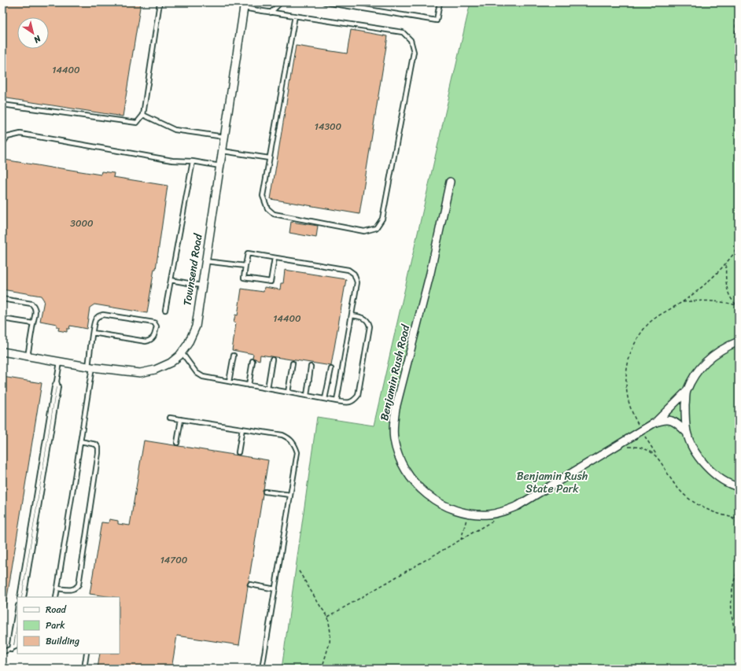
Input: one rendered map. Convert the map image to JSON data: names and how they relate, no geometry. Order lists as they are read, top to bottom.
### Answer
{
  "streets": {
    "street": ["Townsend Road", "Benjamin Rush Road"]
  },
  "parks": ["Benjamin Rush State Park"],
  "house_numbers": [
    "14400",
    "14300",
    "3000",
    "14400",
    "14700"
  ],
  "legend": ["Road", "Park", "Building"],
  "north": "bottom right"
}
